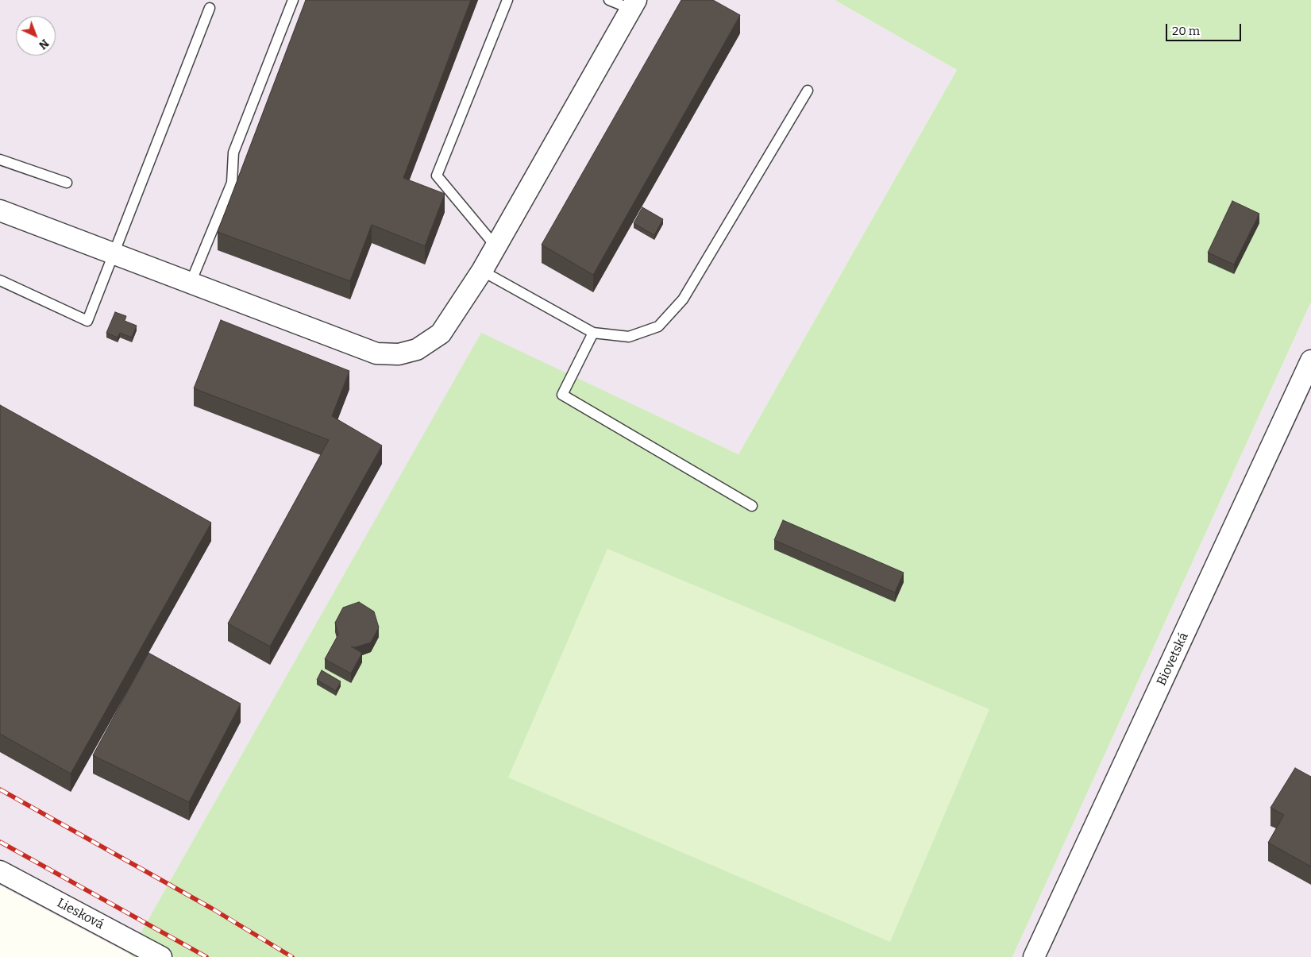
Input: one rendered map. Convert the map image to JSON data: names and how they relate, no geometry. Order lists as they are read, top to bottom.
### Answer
{
  "streets": {
    "street": ["Biovetská", "Liesková"]
  },
  "scale_bar": "20 m",
  "north": "bottom right"
}
